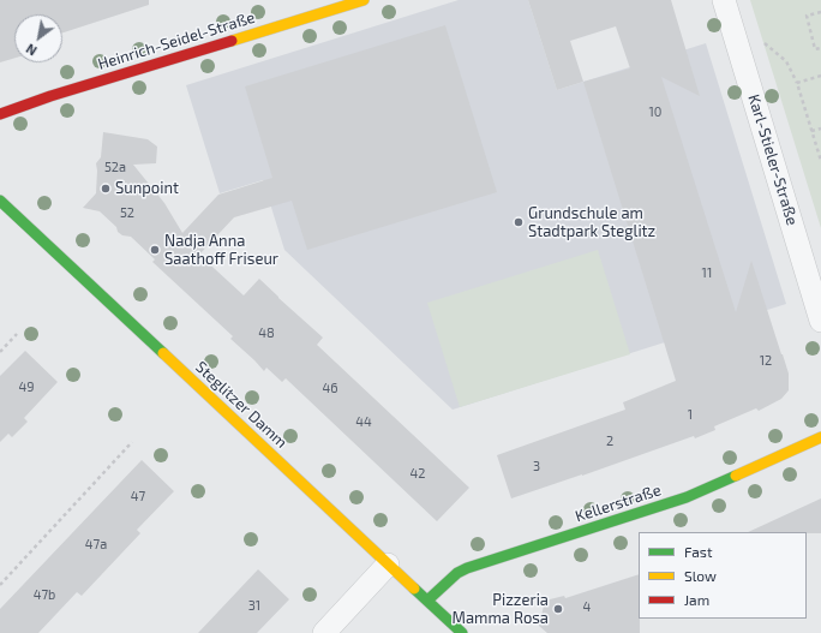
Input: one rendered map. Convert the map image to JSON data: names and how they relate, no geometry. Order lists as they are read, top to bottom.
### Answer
{
  "streets": {
    "street": [
      "Heinrich-Seidel-Straße",
      "Karl-Stieler-Straße",
      "Steglitzer Damm",
      "Kellerstraße"
    ]
  },
  "crossings": [
    ["Steglitzer Damm", "Kellerstraße"]
  ],
  "places": [
    "Sunpoint",
    "Grundschule am Stadtpark Steglitz",
    "Nadja Anna Saathoff Friseur",
    "Pizzeria Mamma Rosa"
  ],
  "house_numbers": [
    "10",
    "52a",
    "52",
    "11",
    "48",
    "12",
    "49",
    "46",
    "1",
    "44",
    "2",
    "3",
    "42",
    "47",
    "47a",
    "47b",
    "31",
    "4"
  ],
  "legend": ["Fast", "Slow", "Jam"],
  "north": "bottom left"
}
